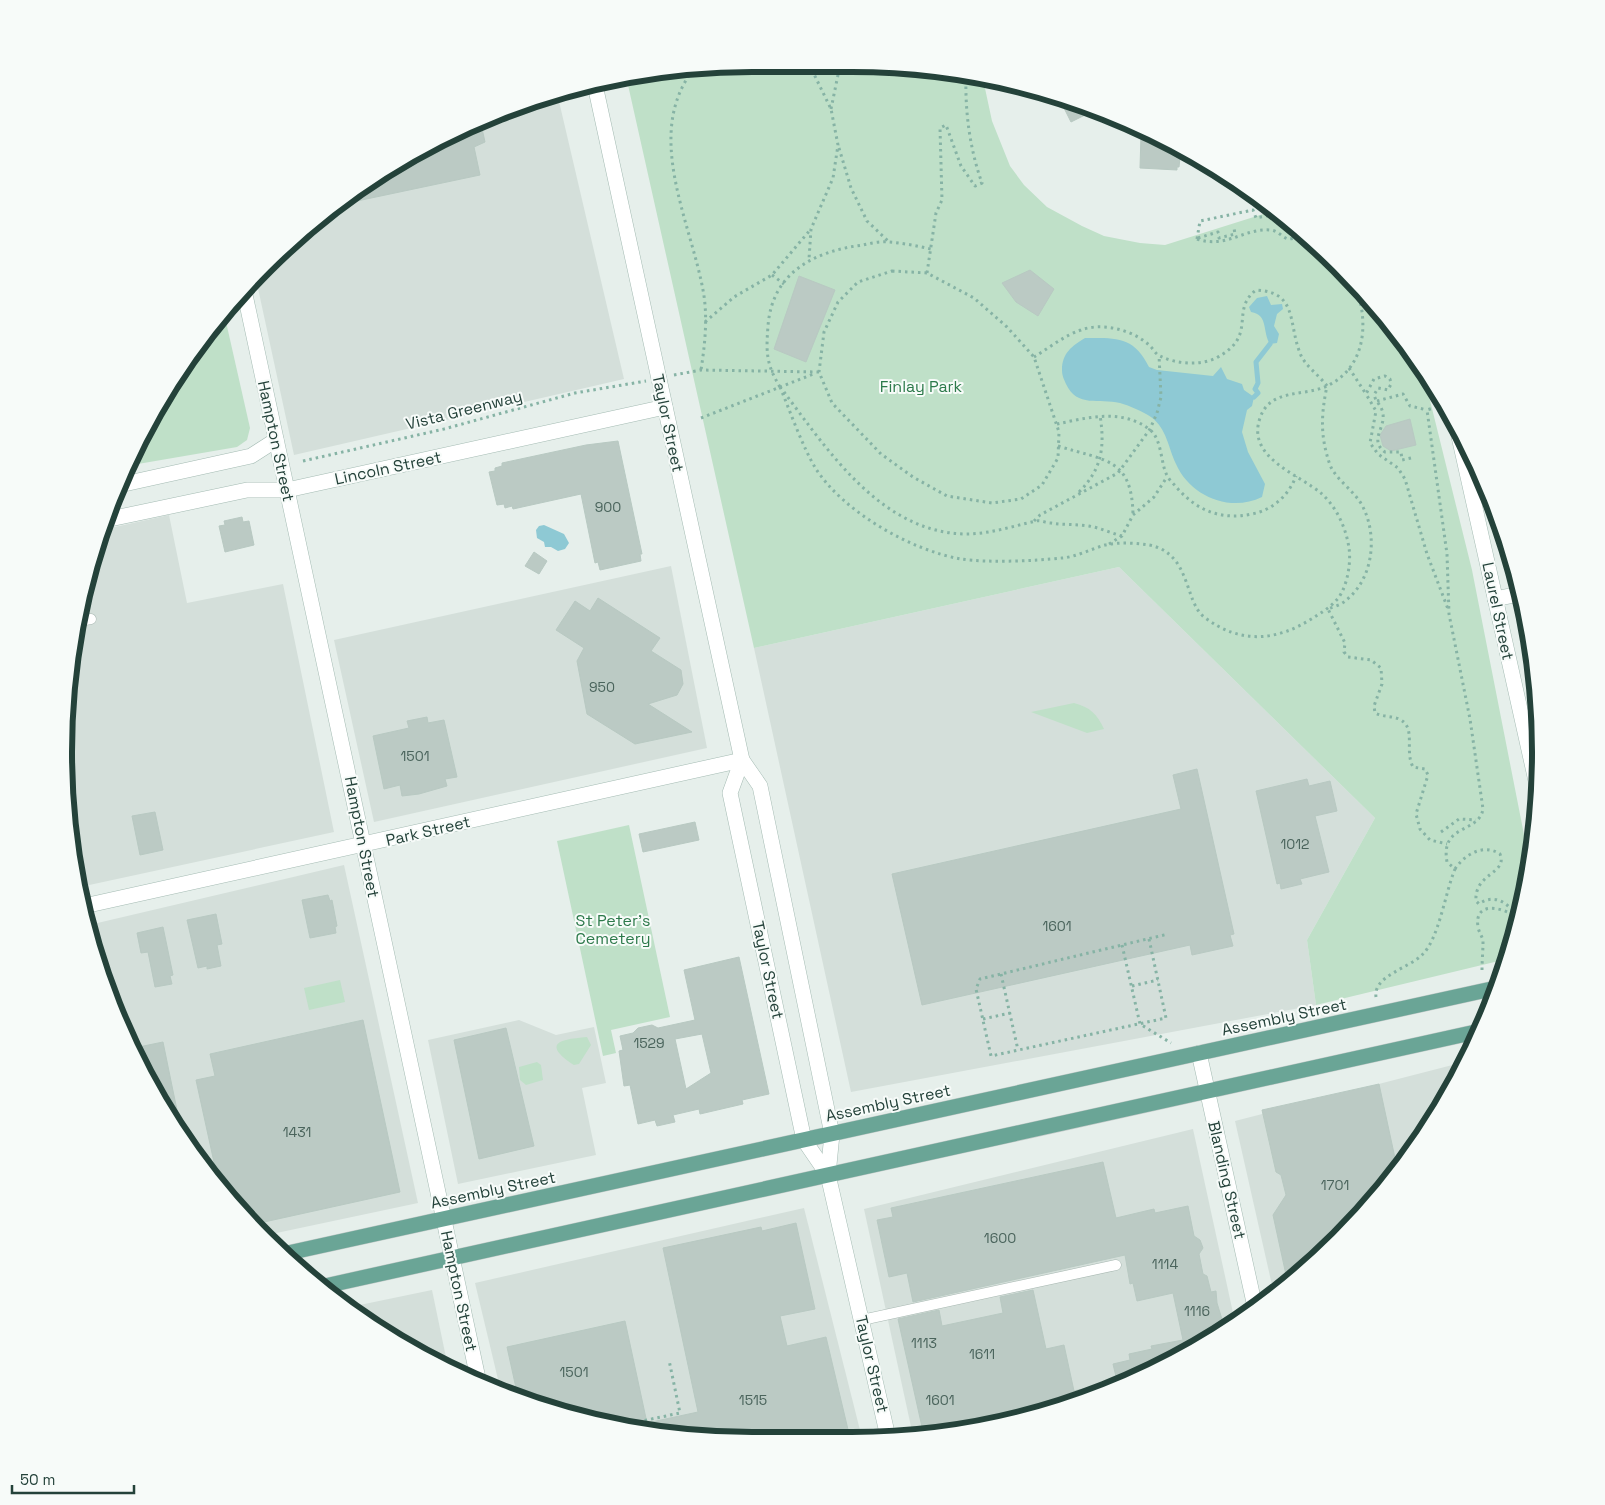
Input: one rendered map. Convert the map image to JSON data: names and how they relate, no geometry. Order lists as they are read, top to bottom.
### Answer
{
  "streets": {
    "main road": [
      "Taylor Street",
      "Hampton Street",
      "Lincoln Street",
      "Laurel Street",
      "Park Street",
      "Assembly Street",
      "Blanding Street"
    ],
    "path": ["Vista Greenway"]
  },
  "crossings": [
    ["Taylor Street", "Lincoln Street"],
    ["Taylor Street", "Park Street"],
    ["Taylor Street", "Assembly Street"],
    ["Hampton Street", "Lincoln Street"],
    ["Hampton Street", "Park Street"],
    ["Hampton Street", "Assembly Street"],
    ["Assembly Street", "Blanding Street"]
  ],
  "parks": ["Finlay Park", "St Peter's Cemetery"],
  "house_numbers": [
    "900",
    "950",
    "1501",
    "1012",
    "1601",
    "1529",
    "1431",
    "1701",
    "1600",
    "1114",
    "1116",
    "1113",
    "1611",
    "1501",
    "1515",
    "1601"
  ],
  "scale_bar": "50 m"
}
